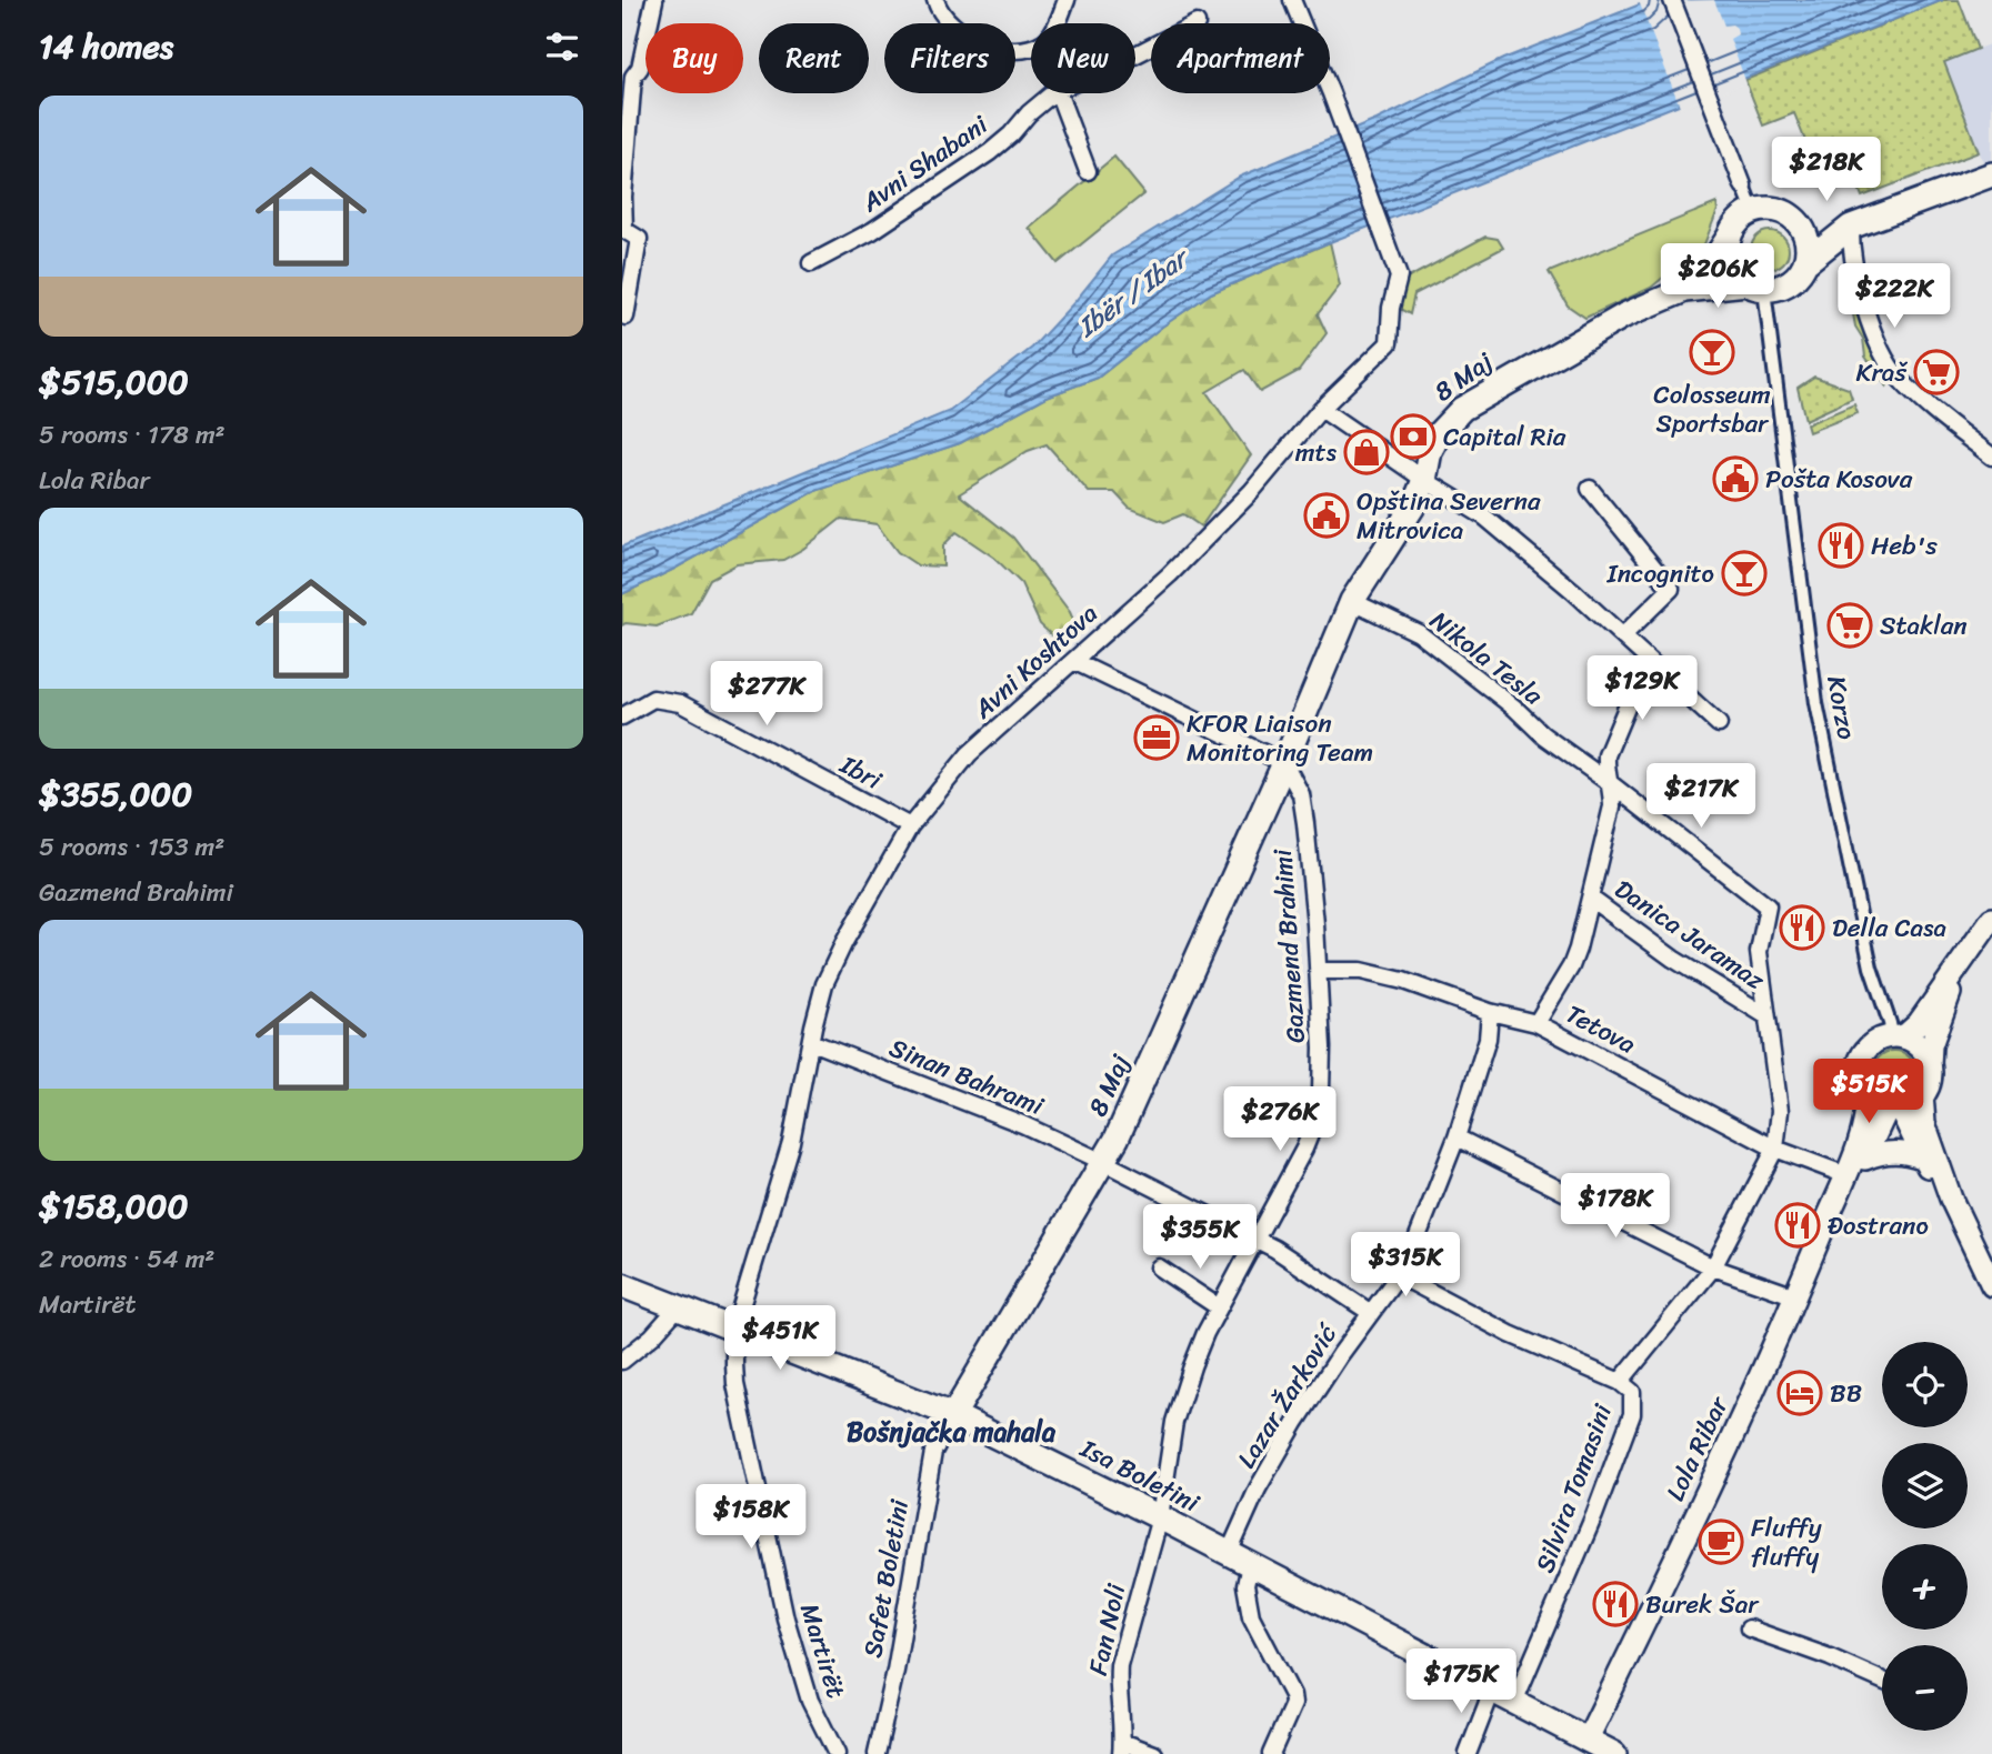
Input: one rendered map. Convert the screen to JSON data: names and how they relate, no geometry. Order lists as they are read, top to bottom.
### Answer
{
  "streets": {
    "main road": ["8 Maj", "Isa Boletini"],
    "street": [
      "Avni Shabani",
      "Nikola Tesla",
      "Avni Koshtova",
      "Korzo",
      "Ibri",
      "Danica Jaramaz",
      "Gazmend Brahimi",
      "Tetova",
      "Sinan Bahrami",
      "Lazar Žarković",
      "Lola Ribar",
      "Silvira Tomasini",
      "Safet Boletini",
      "Fan Noli",
      "Martirët"
    ]
  },
  "crossings": [
    ["8 Maj", "Nikola Tesla"],
    ["8 Maj", "Korzo"],
    ["8 Maj", "Gazmend Brahimi"],
    ["8 Maj", "Sinan Bahrami"],
    ["8 Maj", "Isa Boletini"],
    ["8 Maj", "Safet Boletini"],
    ["Nikola Tesla", "Danica Jaramaz"],
    ["Avni Koshtova", "Ibri"],
    ["Avni Koshtova", "Sinan Bahrami"],
    ["Avni Koshtova", "Isa Boletini"],
    ["Avni Koshtova", "Martirët"],
    ["Korzo", "Lola Ribar"],
    ["Danica Jaramaz", "Tetova"],
    ["Danica Jaramaz", "Silvira Tomasini"],
    ["Gazmend Brahimi", "Tetova"],
    ["Gazmend Brahimi", "Sinan Bahrami"],
    ["Gazmend Brahimi", "Isa Boletini"],
    ["Gazmend Brahimi", "Fan Noli"],
    ["Tetova", "Lazar Žarković"],
    ["Tetova", "Lola Ribar"],
    ["Tetova", "Silvira Tomasini"],
    ["Sinan Bahrami", "Lazar Žarković"],
    ["Lazar Žarković", "Isa Boletini"],
    ["Lola Ribar", "Isa Boletini"],
    ["Isa Boletini", "Silvira Tomasini"],
    ["Isa Boletini", "Safet Boletini"],
    ["Isa Boletini", "Fan Noli"],
    ["Isa Boletini", "Martirët"]
  ],
  "districts": ["Bošnjačka mahala"],
  "water": ["Ibër / Ibar"],
  "places": {
    "bar": ["Colosseum Sportsbar", "Incognito"],
    "supermarket": ["Kraš", "Staklan"],
    "bank": ["Capital Ria"],
    "shop": ["mts"],
    "public building": ["Pošta Kosova", "Opština Severna Mitrovica"],
    "restaurant": [
      "Heb's",
      "Della Casa",
      "Đostrano",
      "Burek Šar"
    ],
    "office": ["KFOR Liaison Monitoring Team"],
    "hotel": ["BB"],
    "cafe": ["Fluffy fluffy"]
  },
  "page": {
    "heading": "14 homes",
    "chip": [
      "Buy",
      "Rent",
      "Filters",
      "New",
      "Apartment"
    ],
    "list": [
      {
        "name": "$515,000",
        "note": "5 rooms · 178 m² · Lola Ribar"
      },
      {
        "name": "$355,000",
        "note": "5 rooms · 153 m² · Gazmend Brahimi"
      },
      {
        "name": "$158,000",
        "note": "2 rooms · 54 m² · Martirët"
      }
    ],
    "price": [
      "$218K",
      "$206K",
      "$222K",
      "$129K",
      "$277K",
      "$217K",
      "$515K",
      "$276K",
      "$178K",
      "$355K",
      "$315K",
      "$451K",
      "$158K",
      "$175K"
    ],
    "map_buttons": ["+", "−"]
  }
}
